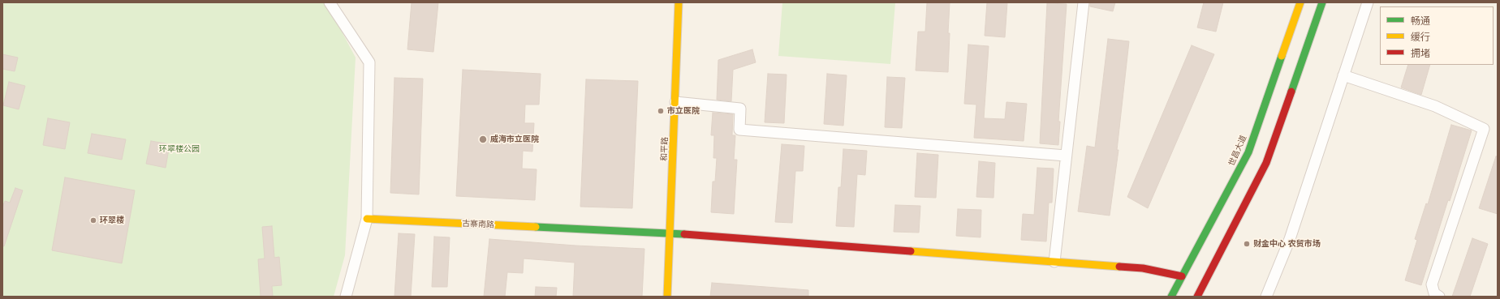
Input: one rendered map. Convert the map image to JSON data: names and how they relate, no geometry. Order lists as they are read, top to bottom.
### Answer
{
  "streets": {
    "street": ["和平路", "世昌大道", "古寨南路"]
  },
  "crossings": [
    ["和平路", "古寨南路"],
    ["世昌大道", "古寨南路"]
  ],
  "parks": ["环翠楼公园"],
  "places": [
    "市立医院",
    "威海市立医院",
    "环翠楼",
    "财金中心 农贸市场"
  ],
  "legend": ["畅通", "缓行", "拥堵"]
}
